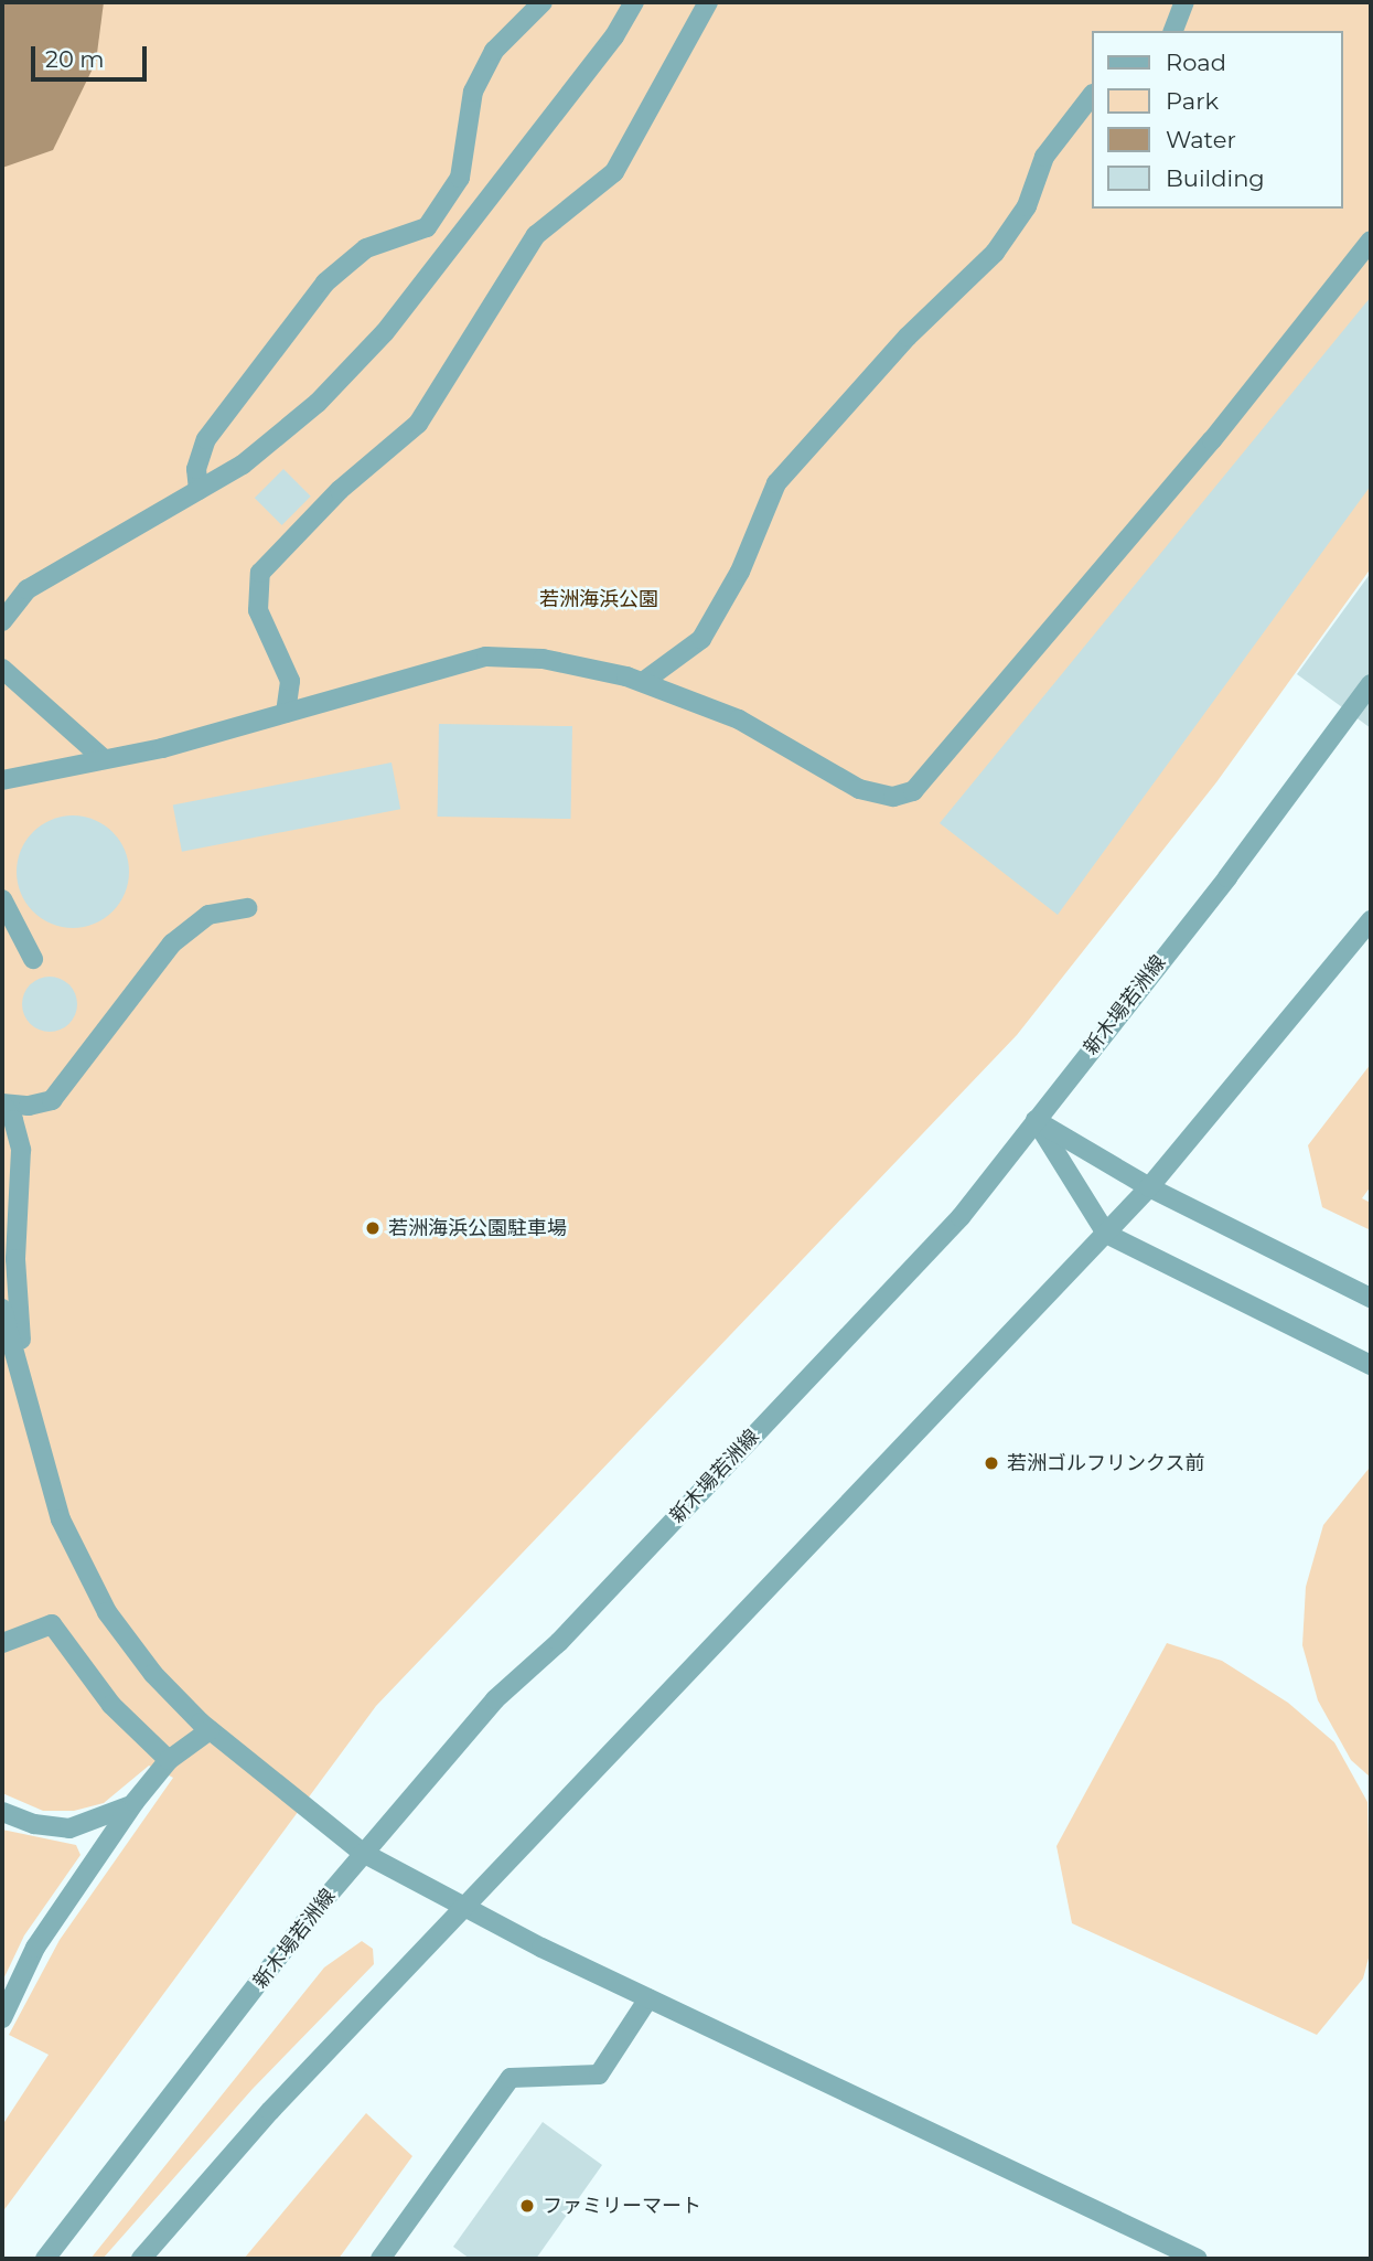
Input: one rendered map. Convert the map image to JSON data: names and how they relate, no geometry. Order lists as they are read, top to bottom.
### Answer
{
  "streets": {
    "street": ["新木場若洲線"]
  },
  "parks": ["若洲海浜公園"],
  "places": ["若洲海浜公園駐車場", "若洲ゴルフリンクス前", "ファミリーマート"],
  "legend": [
    "Road",
    "Park",
    "Water",
    "Building"
  ],
  "scale_bar": "20 m"
}
